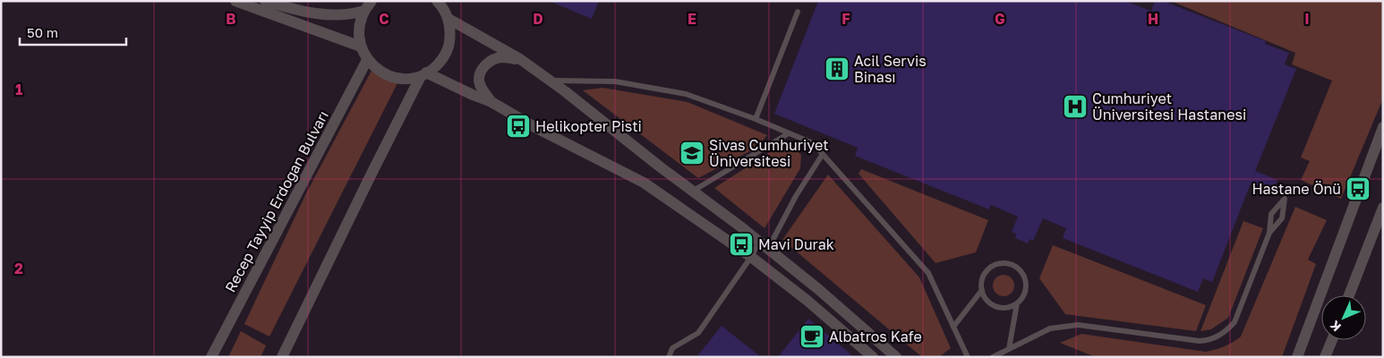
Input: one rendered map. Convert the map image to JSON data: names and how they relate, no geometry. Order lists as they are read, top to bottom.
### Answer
{
  "streets": {
    "street": ["Recep Tayyip Erdoğan Bulvarı"]
  },
  "places": {
    "building": ["Acil Servis Binası"],
    "hospital": ["Cumhuriyet Üniversitesi Hastanesi"],
    "bus stop": ["Helikopter Pisti", "Hastane Önü", "Mavi Durak"],
    "school or university": ["Sivas Cumhuriyet Üniversitesi"],
    "cafe": ["Albatros Kafe"]
  },
  "scale_bar": "50 m",
  "north": "bottom left",
  "grid": {
    "columns": [
      "B",
      "C",
      "D",
      "E",
      "F",
      "G",
      "H",
      "I"
    ],
    "rows": ["1", "2"]
  }
}
